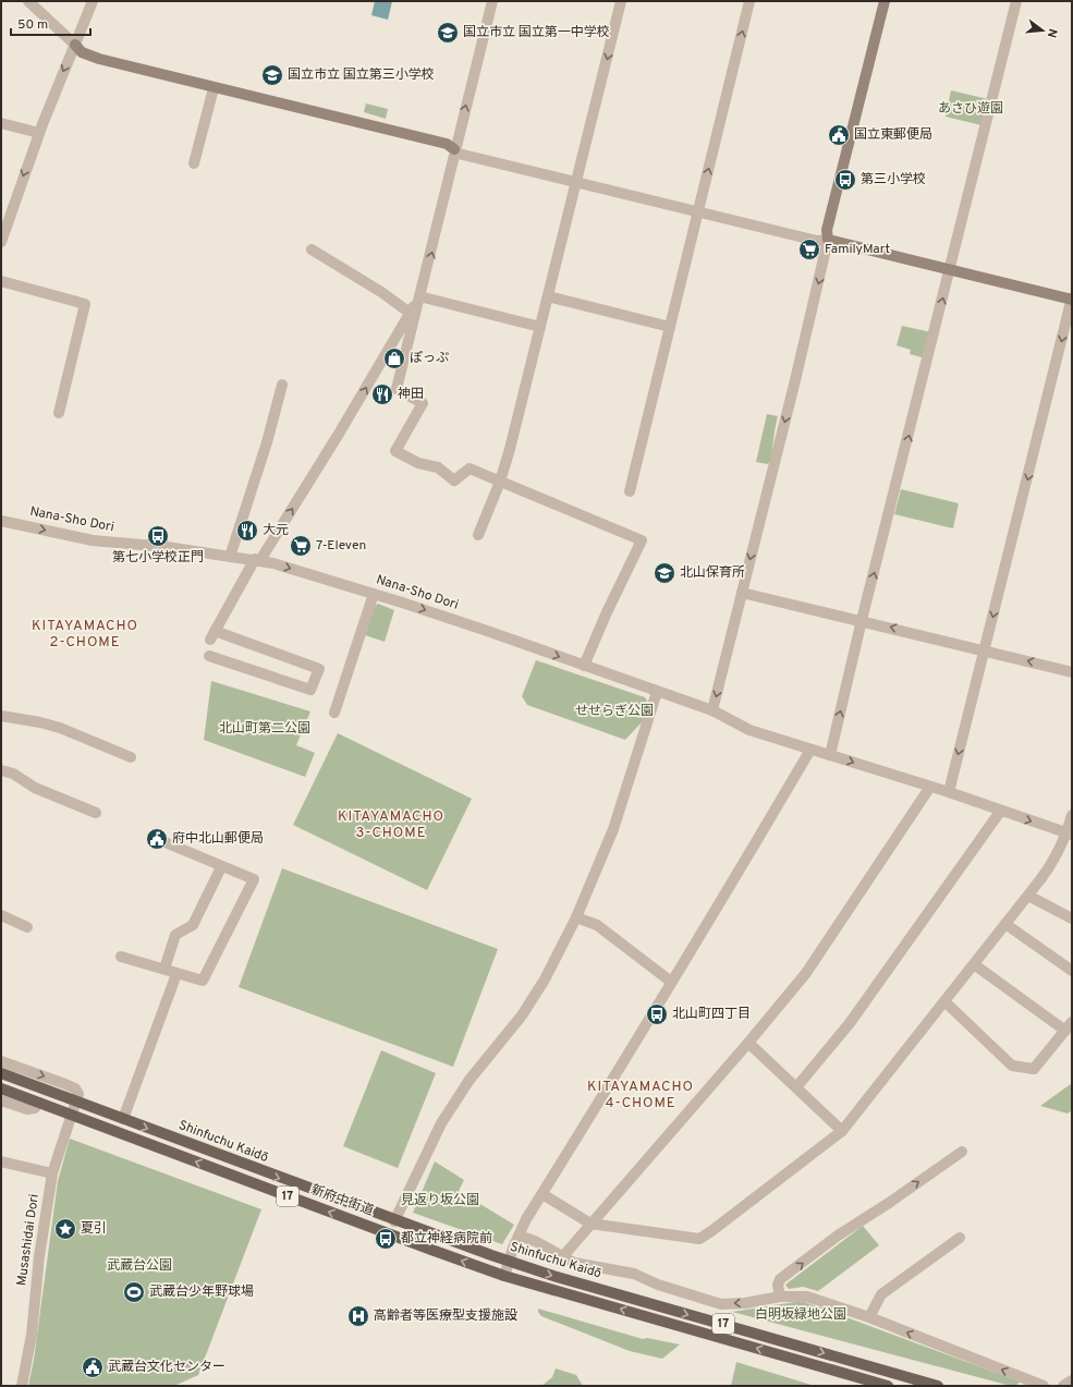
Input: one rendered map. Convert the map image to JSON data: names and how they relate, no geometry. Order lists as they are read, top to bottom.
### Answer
{
  "streets": {
    "main road": ["Shinfuchu Kaidō", "17", "新府中街道"],
    "street": ["Nana-Sho Dori", "Musashidai Dori"]
  },
  "crossings": [
    ["Shinfuchu Kaidō", "Musashidai Dori"],
    ["17", "新府中街道"],
    ["17", "Musashidai Dori"],
    ["新府中街道", "Musashidai Dori"]
  ],
  "one_way": ["Nana-Sho Dori", "新府中街道"],
  "districts": ["KITAYAMACHO 2-CHOME", "KITAYAMACHO 3-CHOME", "KITAYAMACHO 4-CHOME"],
  "parks": [
    "あさひ遊園",
    "せせらぎ公園",
    "北山町第二公園",
    "見返り坂公園",
    "武蔵台公園",
    "白明坂緑地公園"
  ],
  "places": {
    "school or university": ["国立市立 国立第一中学校", "国立市立 国立第三小学校", "北山保育所"],
    "public building": ["国立東郵便局", "府中北山郵便局", "武蔵台文化センター"],
    "bus stop": [
      "第三小学校",
      "第七小学校正門",
      "北山町四丁目",
      "都立神経病院前"
    ],
    "supermarket": ["FamilyMart", "7-Eleven"],
    "shop": ["ぽっぷ"],
    "restaurant": ["神田", "大元"],
    "place": ["夏引"],
    "sports": ["武蔵台少年野球場"],
    "hospital": ["高齢者等医療型支援施設"]
  },
  "scale_bar": "50 m",
  "north": "right"
}
